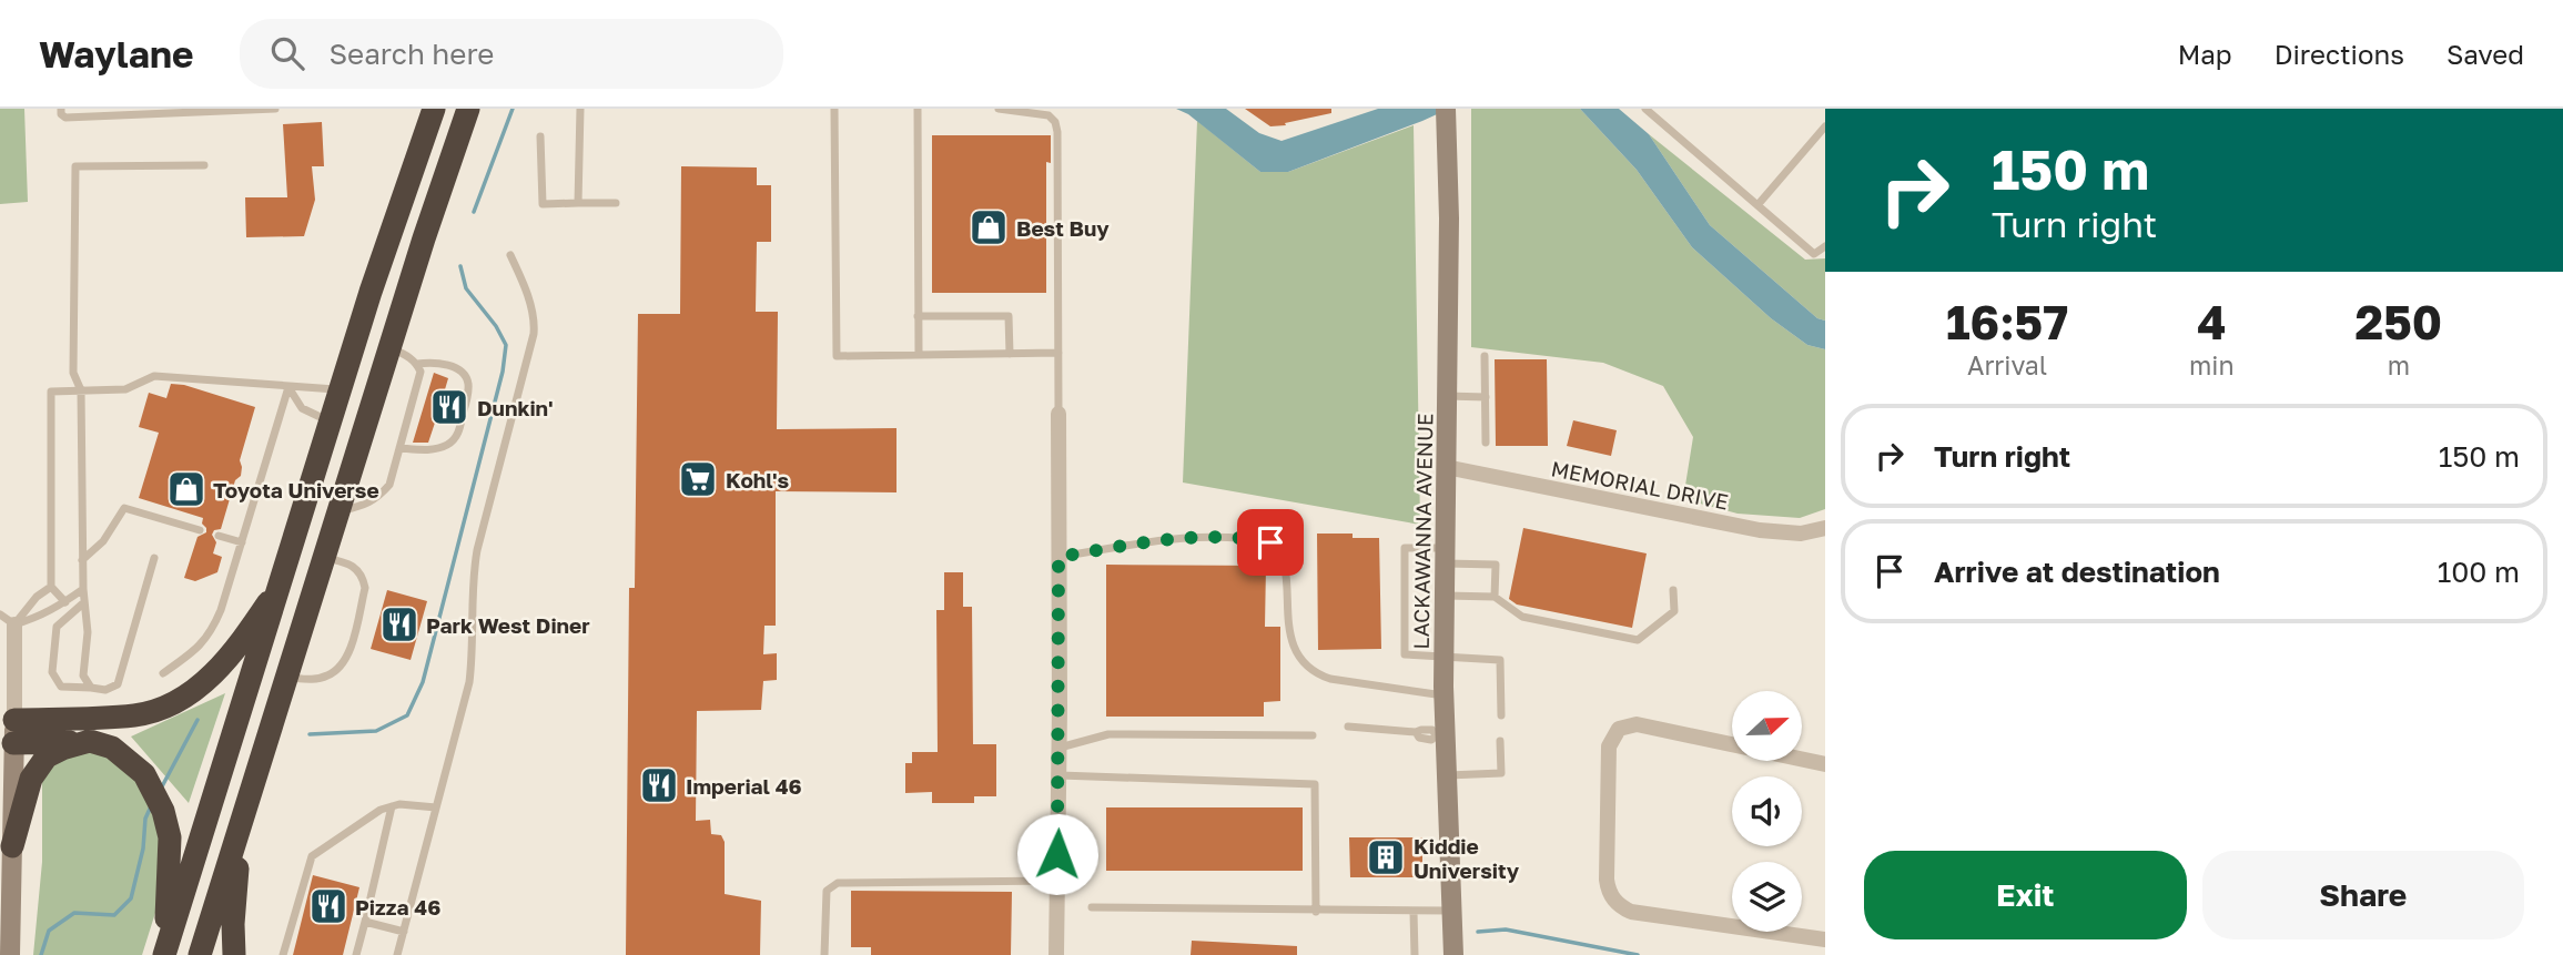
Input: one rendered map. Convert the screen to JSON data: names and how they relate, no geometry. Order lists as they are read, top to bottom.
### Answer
{
  "streets": {
    "street": ["MEMORIAL DRIVE", "LACKAWANNA AVENUE"]
  },
  "crossings": [
    ["MEMORIAL DRIVE", "LACKAWANNA AVENUE"]
  ],
  "places": {
    "shop": ["Best Buy", "Toyota Universe"],
    "restaurant": [
      "Dunkin'",
      "Park West Diner",
      "Imperial 46",
      "Pizza 46"
    ],
    "supermarket": ["Kohl's"],
    "building": ["Kiddie University"]
  },
  "north": "right",
  "page": {
    "header": "Waylane",
    "search": "Search here",
    "nav": ["Map", "Directions", "Saved"],
    "turn": ["150 m", "Turn right"],
    "eta": [
      "16:57",
      "Arrival",
      "4",
      "min",
      "250",
      "m"
    ],
    "list": [
      {
        "name": "Turn right",
        "value": "150 m"
      },
      {
        "name": "Arrive at destination",
        "value": "100 m"
      }
    ],
    "buttons": ["Exit", "Share"]
  }
}
